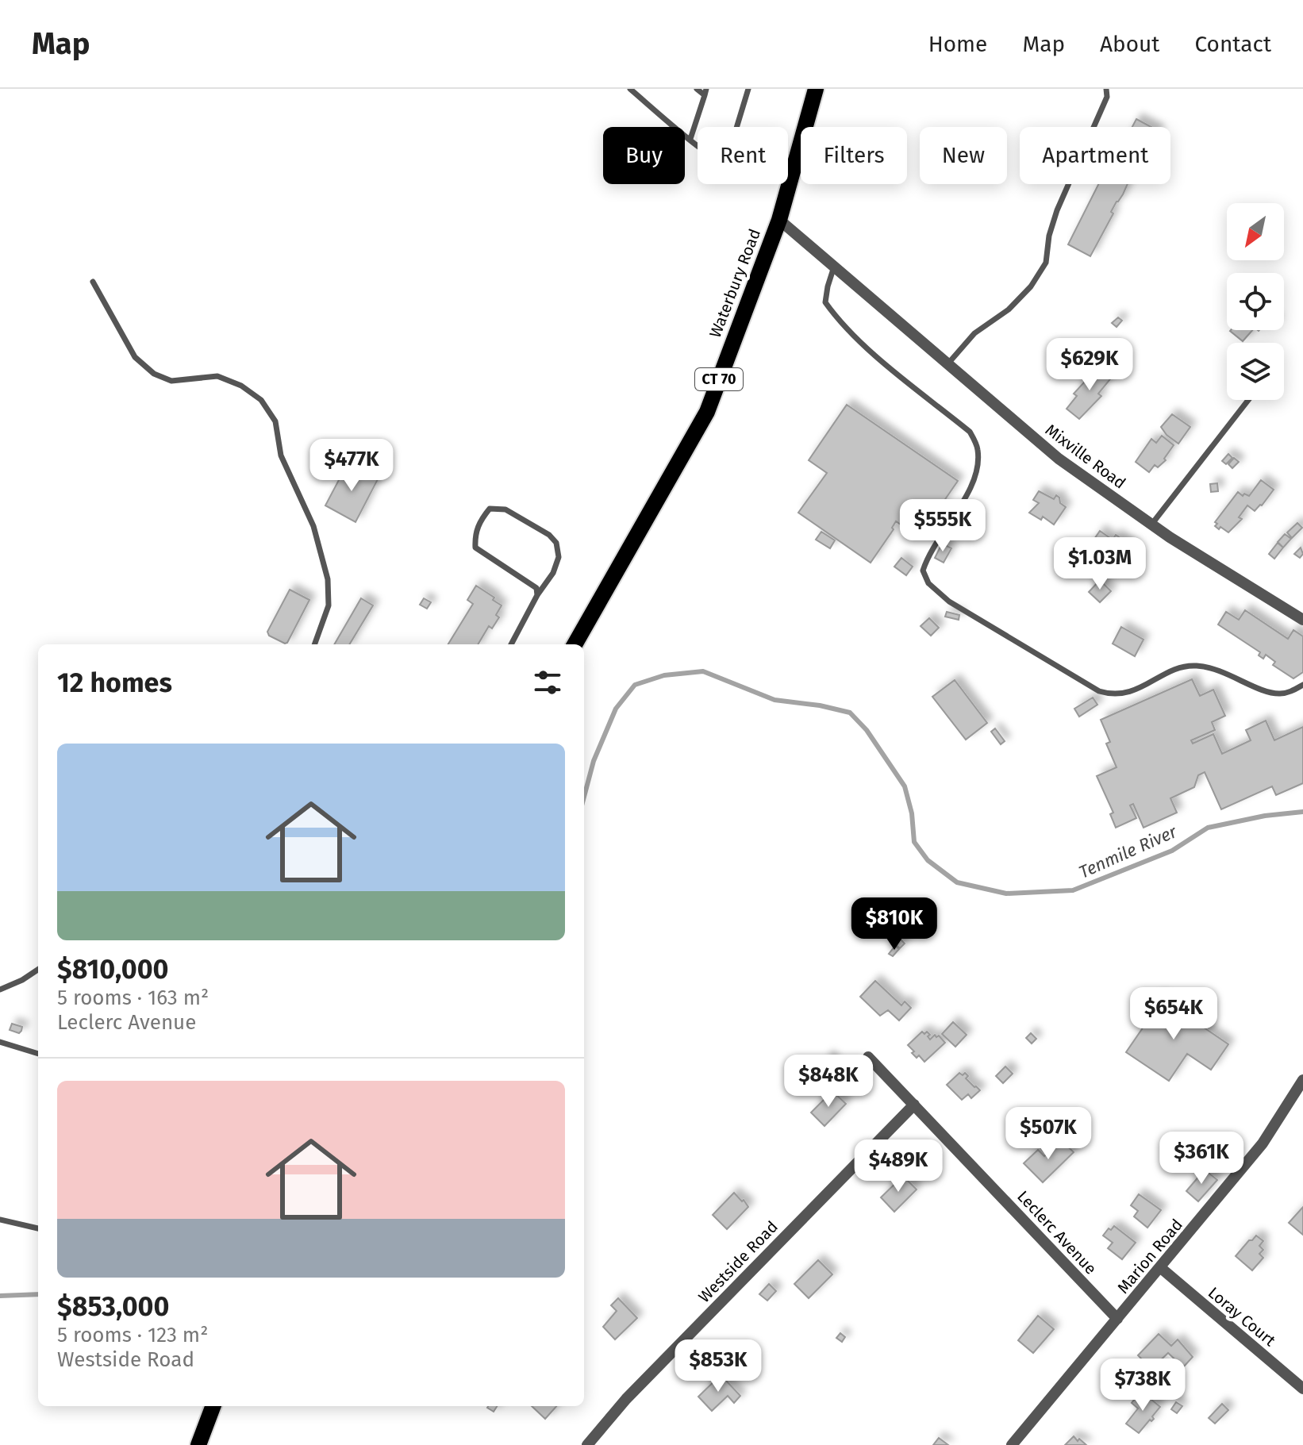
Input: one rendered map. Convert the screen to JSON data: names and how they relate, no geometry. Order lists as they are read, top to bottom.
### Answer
{
  "streets": {
    "main road": ["Waterbury Road", "CT 70"],
    "street": [
      "Mixville Road",
      "Leclerc Avenue",
      "Marion Road",
      "Westside Road",
      "Loray Court"
    ]
  },
  "crossings": [
    ["Waterbury Road", "Mixville Road"],
    ["Leclerc Avenue", "Marion Road"],
    ["Leclerc Avenue", "Westside Road"],
    ["Marion Road", "Loray Court"]
  ],
  "water": ["Tenmile River"],
  "north": "bottom left",
  "page": {
    "header": "Map",
    "nav": [
      "Home",
      "Map",
      "About",
      "Contact"
    ],
    "chip": [
      "Buy",
      "Rent",
      "Filters",
      "New",
      "Apartment"
    ],
    "price": [
      "$629K",
      "$477K",
      "$555K",
      "$1.03M",
      "$810K",
      "$654K",
      "$848K",
      "$507K",
      "$361K",
      "$489K",
      "$853K",
      "$738K"
    ],
    "heading": "12 homes",
    "list": [
      {
        "name": "$810,000",
        "note": "5 rooms · 163 m² · Leclerc Avenue"
      },
      {
        "name": "$853,000",
        "note": "5 rooms · 123 m² · Westside Road"
      }
    ]
  }
}
